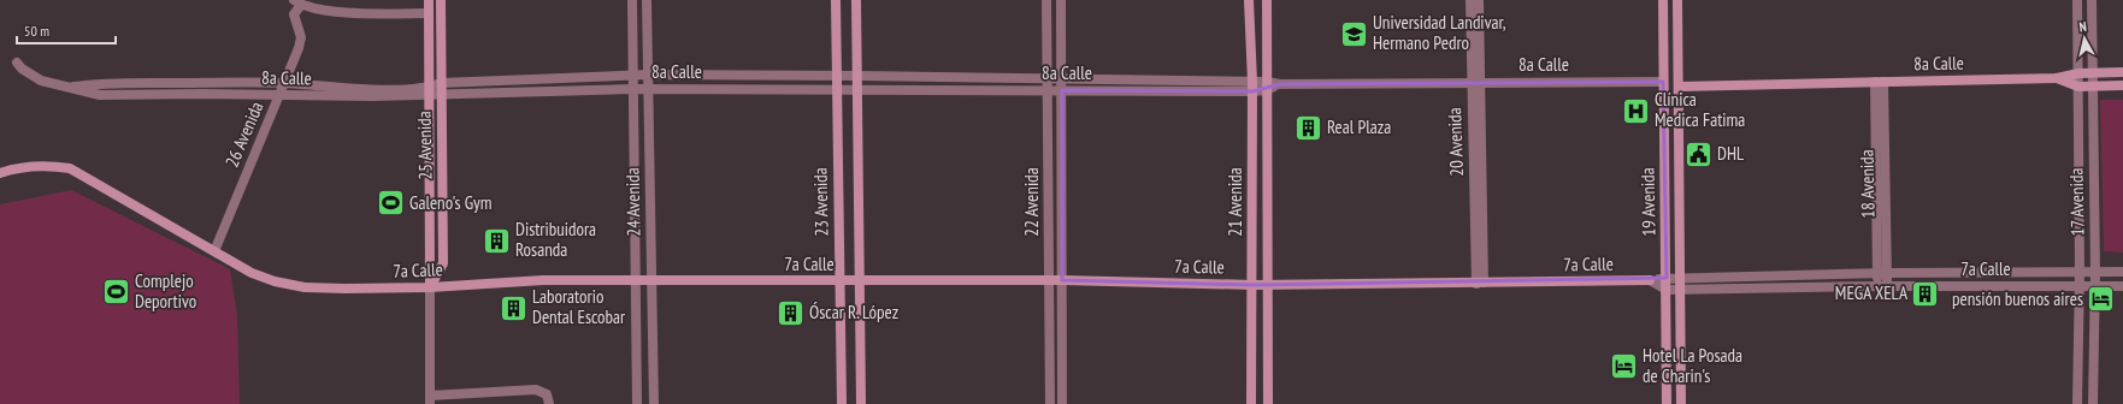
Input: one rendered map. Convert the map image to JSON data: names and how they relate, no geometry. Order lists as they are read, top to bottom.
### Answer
{
  "streets": {
    "main road": [
      "8a Calle",
      "25 Avenida",
      "23 Avenida",
      "21 Avenida",
      "19 Avenida",
      "7a Calle"
    ],
    "street": [
      "26 Avenida",
      "20 Avenida",
      "18 Avenida",
      "24 Avenida",
      "22 Avenida",
      "17 Avenida"
    ]
  },
  "crossings": [
    ["8a Calle", "26 Avenida"],
    ["8a Calle", "20 Avenida"],
    ["8a Calle", "25 Avenida"],
    ["8a Calle", "18 Avenida"],
    ["8a Calle", "24 Avenida"],
    ["8a Calle", "23 Avenida"],
    ["8a Calle", "22 Avenida"],
    ["8a Calle", "21 Avenida"],
    ["8a Calle", "19 Avenida"],
    ["8a Calle", "17 Avenida"],
    ["26 Avenida", "7a Calle"],
    ["20 Avenida", "7a Calle"],
    ["25 Avenida", "7a Calle"],
    ["18 Avenida", "7a Calle"],
    ["24 Avenida", "7a Calle"],
    ["23 Avenida", "7a Calle"],
    ["22 Avenida", "7a Calle"],
    ["21 Avenida", "7a Calle"],
    ["19 Avenida", "7a Calle"],
    ["17 Avenida", "7a Calle"]
  ],
  "places": {
    "school or university": ["Universidad Landivar, Hermano Pedro"],
    "hospital": ["Clínica Medica Fatima"],
    "building": [
      "Real Plaza",
      "Distribuidora Rosanda",
      "MEGA XELA",
      "Laboratorio Dental Escobar",
      "Óscar R. López"
    ],
    "public building": ["DHL"],
    "sports": ["Galeno's Gym", "Complejo Deportivo"],
    "hotel": ["pensión buenos aires", "Hotel La Posada de Charin's"]
  },
  "scale_bar": "50 m",
  "north": "top"
}
